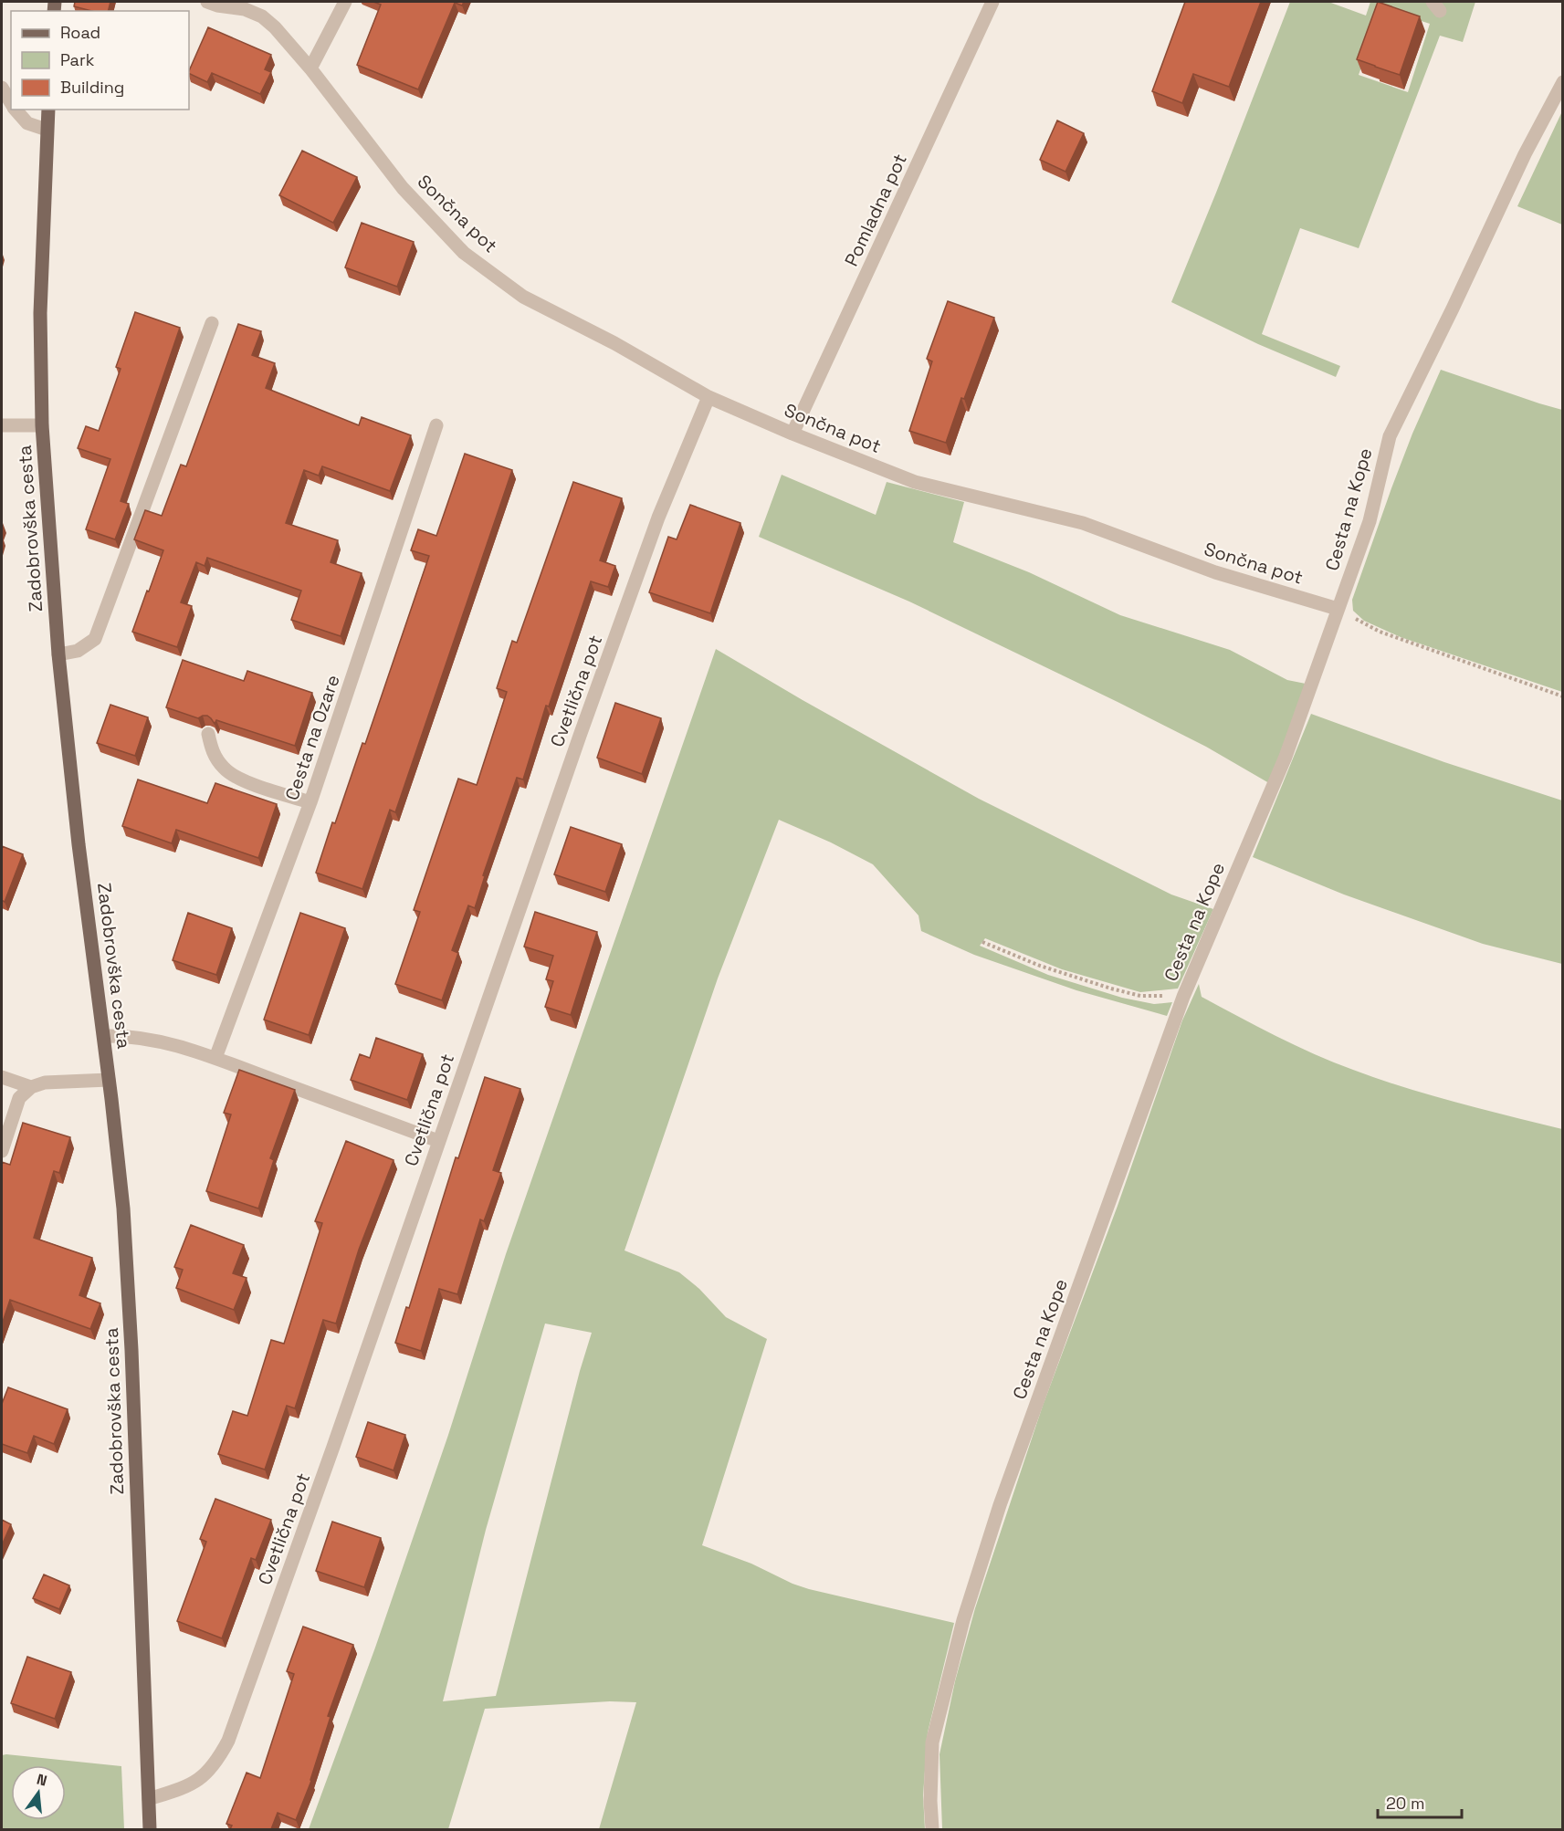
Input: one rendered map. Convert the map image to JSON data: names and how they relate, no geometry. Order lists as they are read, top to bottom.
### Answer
{
  "streets": {
    "main road": ["Zadobrovška cesta"],
    "street": [
      "Pomladna pot",
      "Sončna pot",
      "Cesta na Kope",
      "Cvetlična pot",
      "Cesta na Ozare"
    ]
  },
  "crossings": [
    ["Pomladna pot", "Sončna pot"],
    ["Sončna pot", "Cesta na Kope"],
    ["Sončna pot", "Cvetlična pot"],
    ["Zadobrovška cesta", "Cvetlična pot"]
  ],
  "legend": ["Road", "Park", "Building"],
  "scale_bar": "20 m",
  "north": "top"
}
